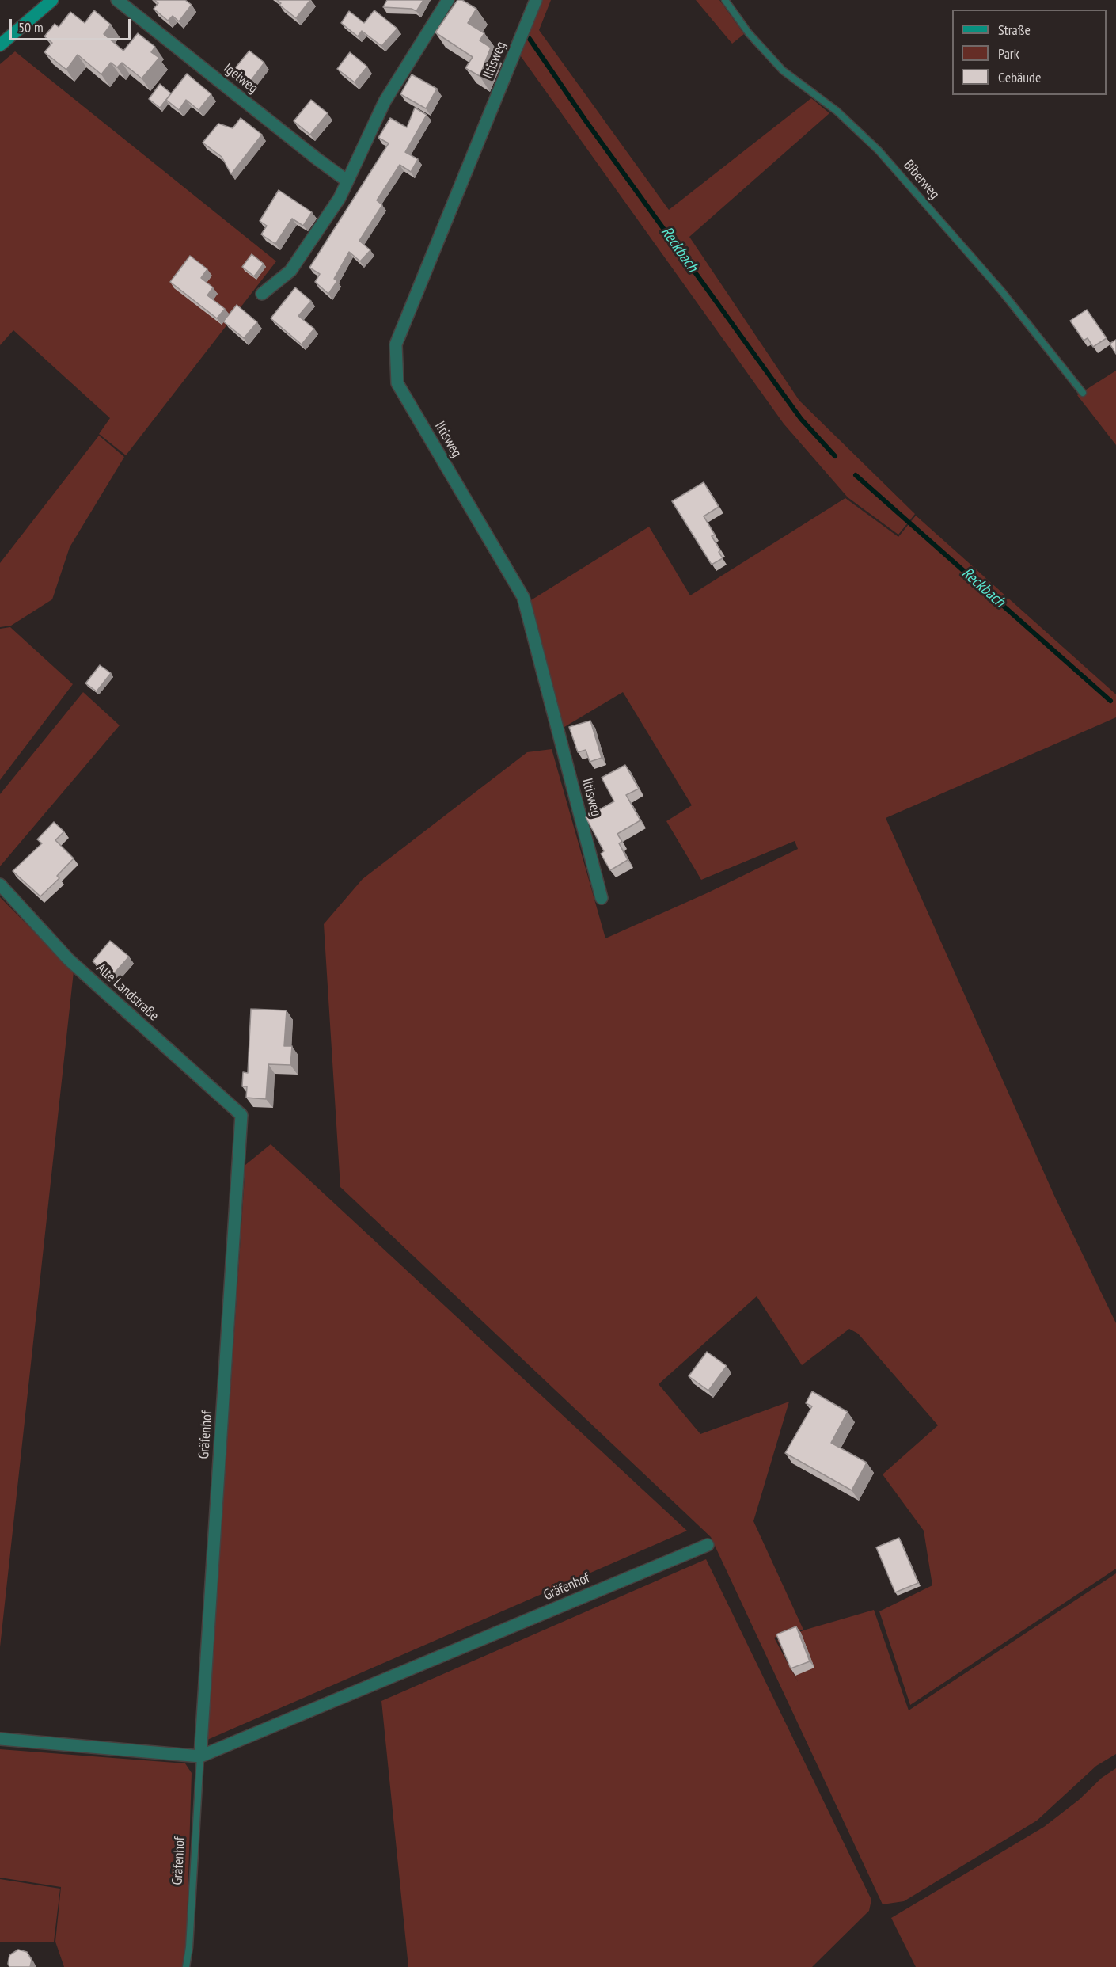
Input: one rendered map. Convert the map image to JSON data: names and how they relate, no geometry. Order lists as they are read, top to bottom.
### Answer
{
  "streets": {
    "street": [
      "Iltisweg",
      "Igelweg",
      "Alte Landstraße",
      "Gräfenhof"
    ],
    "lane": ["Biberweg"]
  },
  "crossings": [
    ["Alte Landstraße", "Gräfenhof"]
  ],
  "water": ["Reckbach"],
  "legend": ["Straße", "Park", "Gebäude"],
  "scale_bar": "50 m"
}
